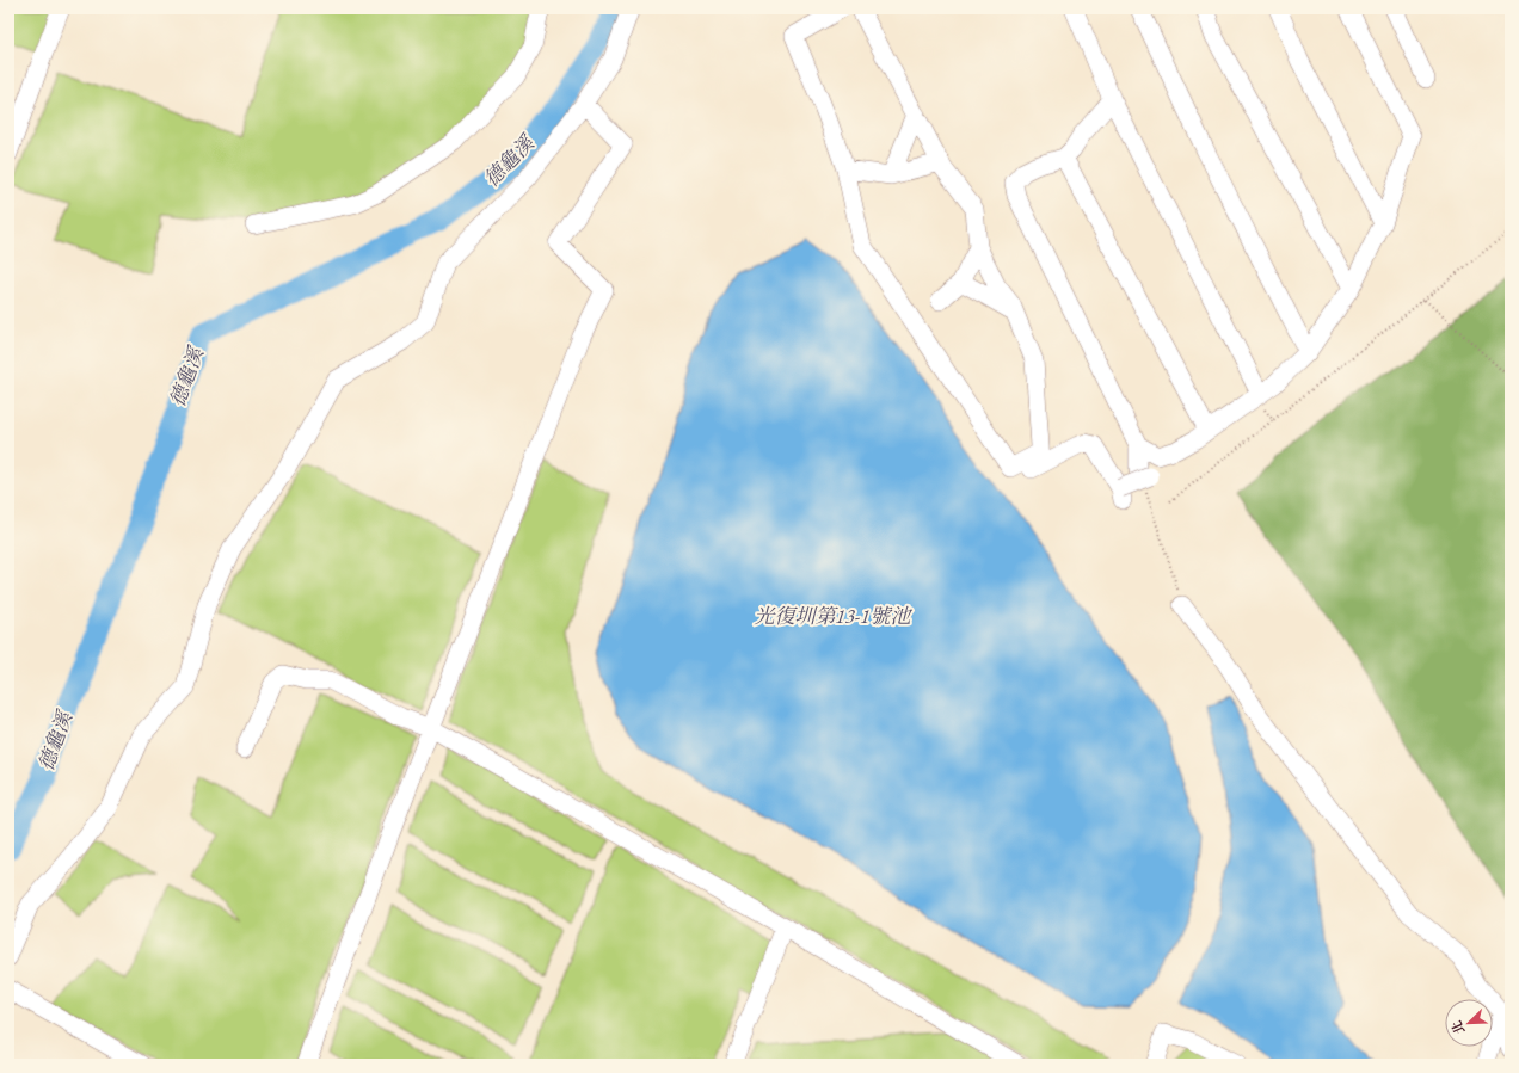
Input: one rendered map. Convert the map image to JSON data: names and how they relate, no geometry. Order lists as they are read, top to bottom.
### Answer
{
  "water": ["德龜溪", "光復圳第13-1號池"],
  "north": "bottom left"
}
